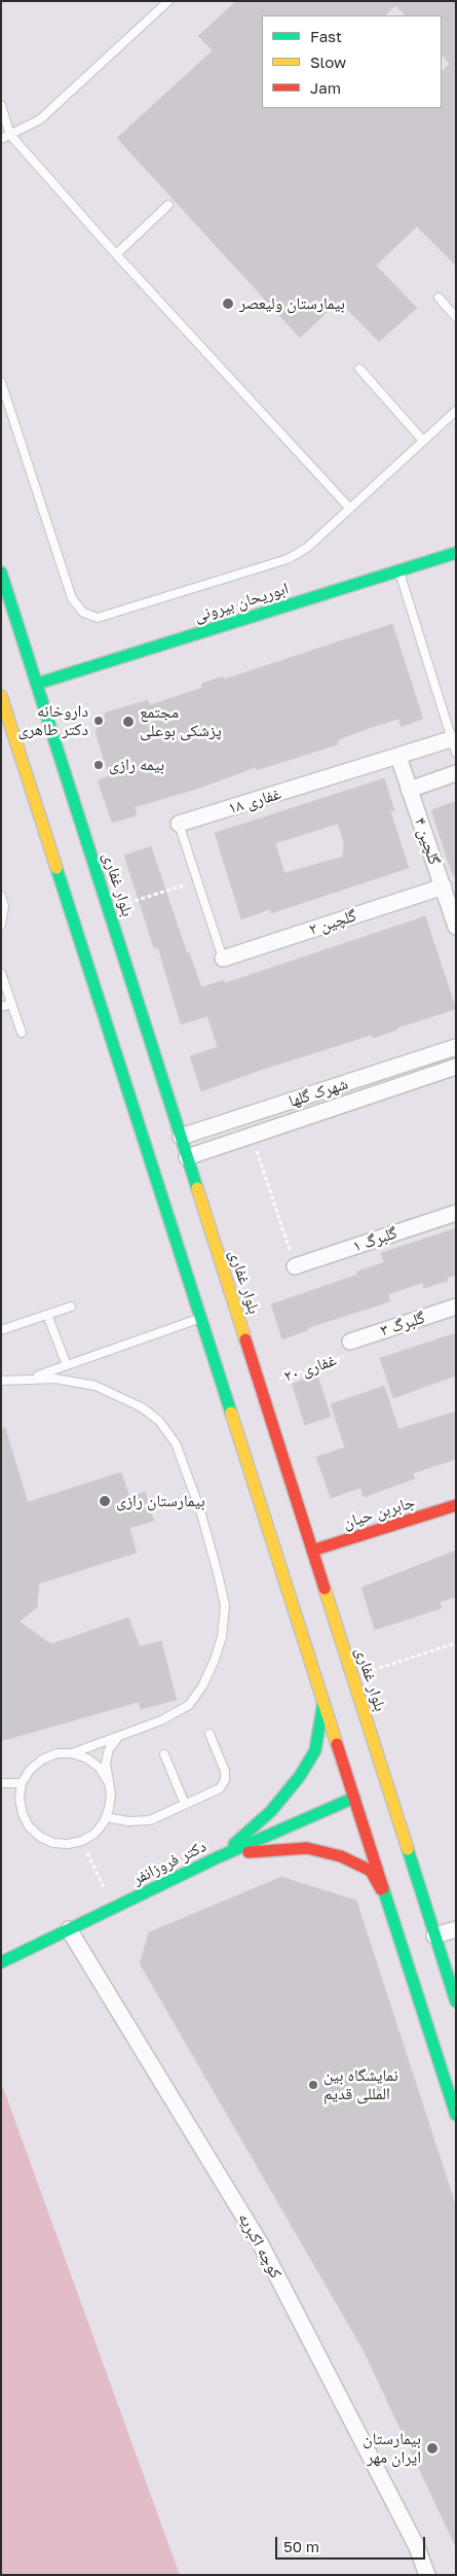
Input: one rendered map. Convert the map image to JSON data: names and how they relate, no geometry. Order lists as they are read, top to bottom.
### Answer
{
  "streets": {
    "main road": [
      "ابوریحان بیرونی",
      "بلوار غفاری",
      "جابربن حیان",
      "دکتر فروزانفر"
    ],
    "street": [
      "غفاری ۱۸",
      "گلچین ۴",
      "گلچین ۲",
      "شهرک گلها",
      "گلبرگ ۱",
      "گلبرگ ۳",
      "کوچه اکبریه"
    ],
    "path": ["غفاری ۲۰"]
  },
  "crossings": [
    ["ابوریحان بیرونی", "بلوار غفاری"],
    ["غفاری ۱۸", "گلچین ۴"],
    ["گلچین ۴", "گلچین ۲"],
    ["بلوار غفاری", "شهرک گلها"],
    ["بلوار غفاری", "غفاری ۲۰"],
    ["بلوار غفاری", "جابربن حیان"],
    ["گلبرگ ۳", "غفاری ۲۰"],
    ["دکتر فروزانفر", "کوچه اکبریه"]
  ],
  "places": [
    "بیمارستان ولیعصر",
    "داروخانه دکتر طاهری",
    "مجتمع پزشکی بوعلی",
    "بیمه رازی",
    "بیمارستان رازی",
    "نمایشگاه بین المللی قدیم",
    "بیمارستان ایران مهر"
  ],
  "legend": ["Fast", "Slow", "Jam"],
  "scale_bar": "50 m"
}
